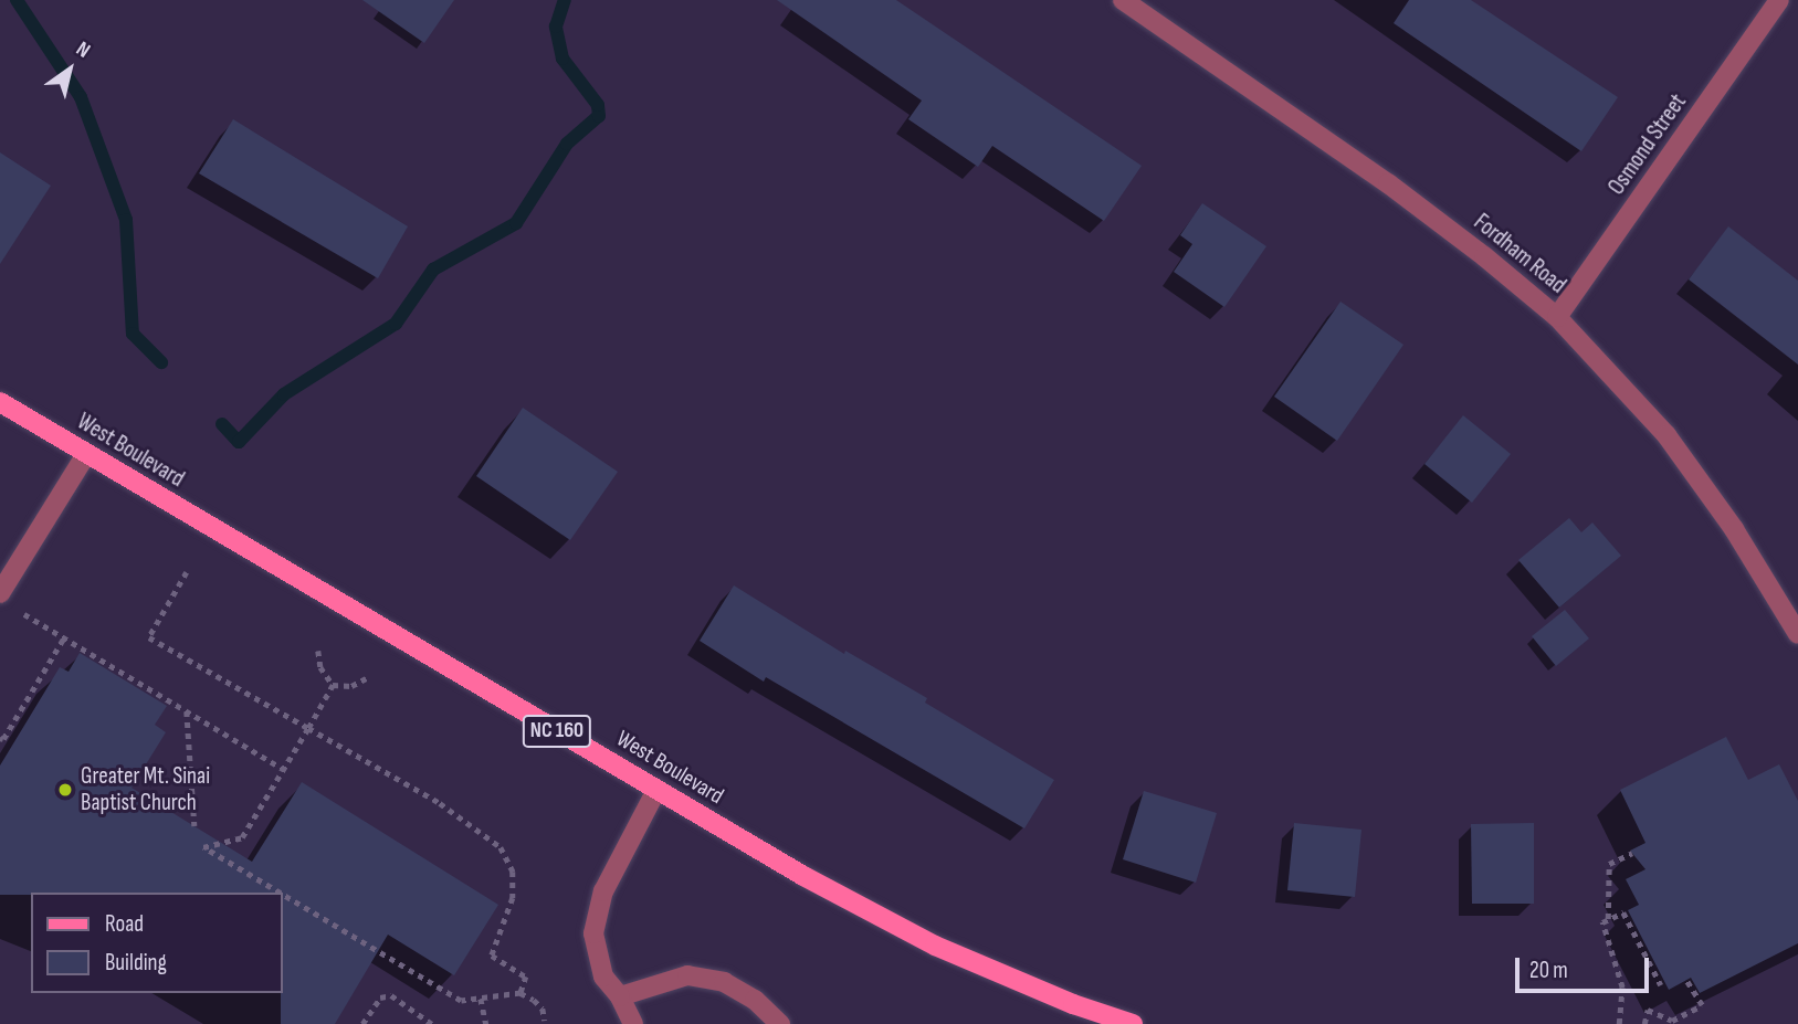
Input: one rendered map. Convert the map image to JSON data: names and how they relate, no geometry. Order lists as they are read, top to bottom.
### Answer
{
  "streets": {
    "main road": ["West Boulevard", "NC 160"],
    "street": ["Osmond Street", "Fordham Road"]
  },
  "crossings": [
    ["Osmond Street", "Fordham Road"]
  ],
  "places": ["Greater Mt. Sinai Baptist Church"],
  "legend": ["Road", "Building"],
  "scale_bar": "20 m",
  "north": "top right"
}
